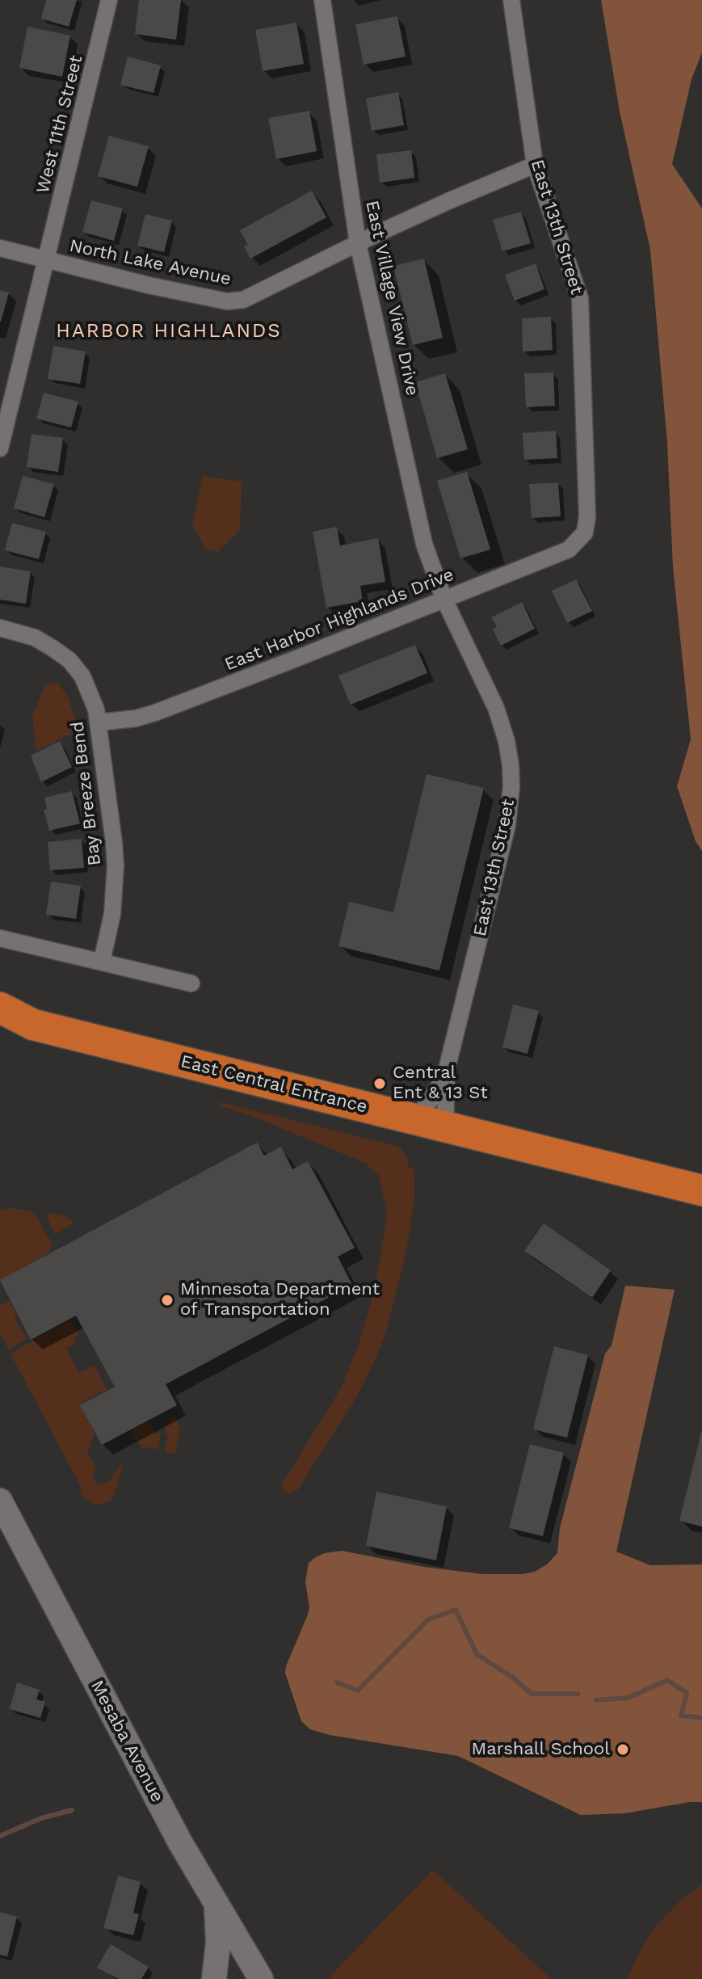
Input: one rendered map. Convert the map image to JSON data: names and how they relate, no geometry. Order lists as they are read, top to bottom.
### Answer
{
  "streets": {
    "highway": ["East Central Entrance"],
    "main road": ["Mesaba Avenue"],
    "street": [
      "West 11th Street",
      "East 13th Street",
      "North Lake Avenue",
      "East Village View Drive",
      "East Harbor Highlands Drive",
      "Bay Breeze Bend"
    ]
  },
  "crossings": [
    ["West 11th Street", "North Lake Avenue"],
    ["East 13th Street", "North Lake Avenue"],
    ["East 13th Street", "East Village View Drive"],
    ["East 13th Street", "East Harbor Highlands Drive"],
    ["East 13th Street", "East Central Entrance"],
    ["North Lake Avenue", "East Village View Drive"],
    ["East Village View Drive", "East Harbor Highlands Drive"],
    ["East Harbor Highlands Drive", "Bay Breeze Bend"]
  ],
  "districts": ["HARBOR HIGHLANDS"],
  "places": ["Central Ent & 13 St", "Minnesota Department of Transportation", "Marshall School"]
}
